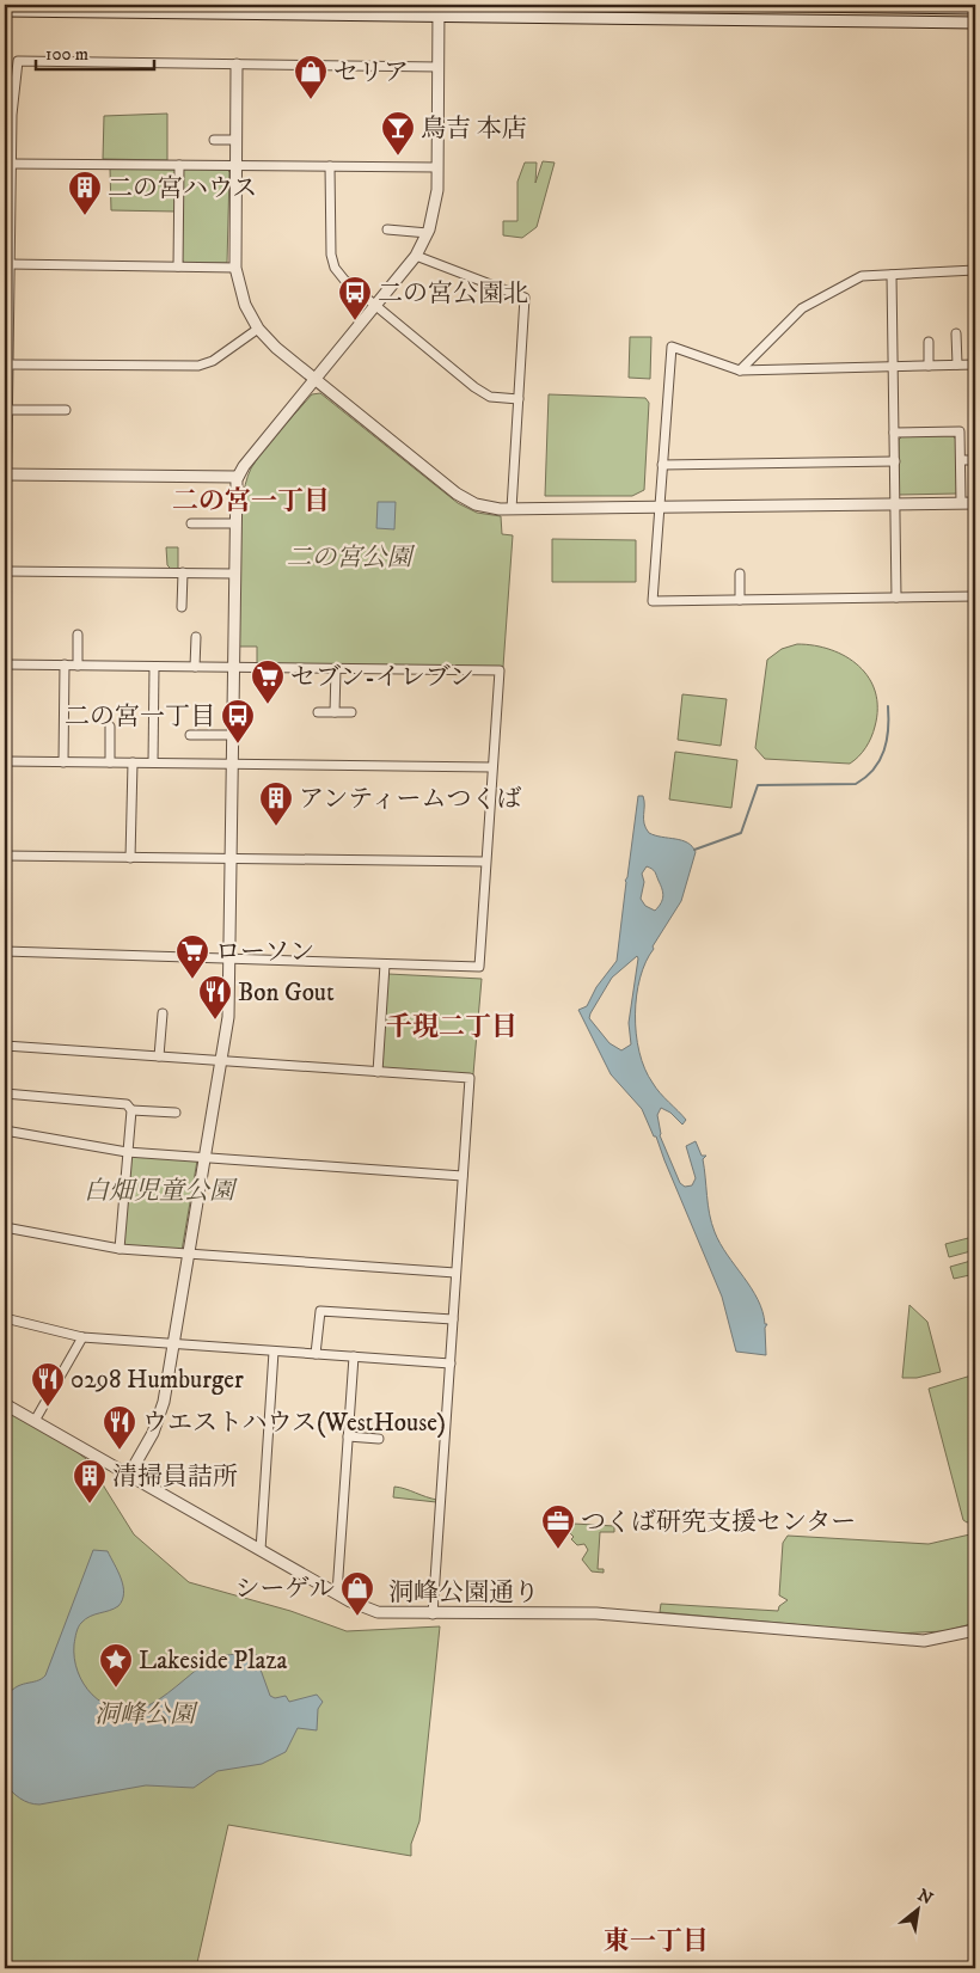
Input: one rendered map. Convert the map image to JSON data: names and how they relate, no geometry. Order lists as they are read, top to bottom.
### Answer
{
  "streets": {
    "street": ["洞峰公園通り"]
  },
  "districts": ["二の宮一丁目", "千現二丁目", "東一丁目"],
  "parks": ["二の宮公園", "白畑児童公園", "洞峰公園"],
  "places": {
    "shop": ["セリア", "シーゲル"],
    "bar": ["鳥吉 本店"],
    "building": ["二の宮ハウス", "アンティームつくば", "清掃員詰所"],
    "bus stop": ["二の宮公園北", "二の宮一丁目"],
    "supermarket": ["セブン-イレブン", "ローソン"],
    "restaurant": ["Bon Gout", "0298 Humburger", "ウエストハウス(WestHouse)"],
    "office": ["つくば研究支援センター"],
    "place": ["Lakeside Plaza"]
  },
  "scale_bar": "100 m",
  "north": "top right"
}
